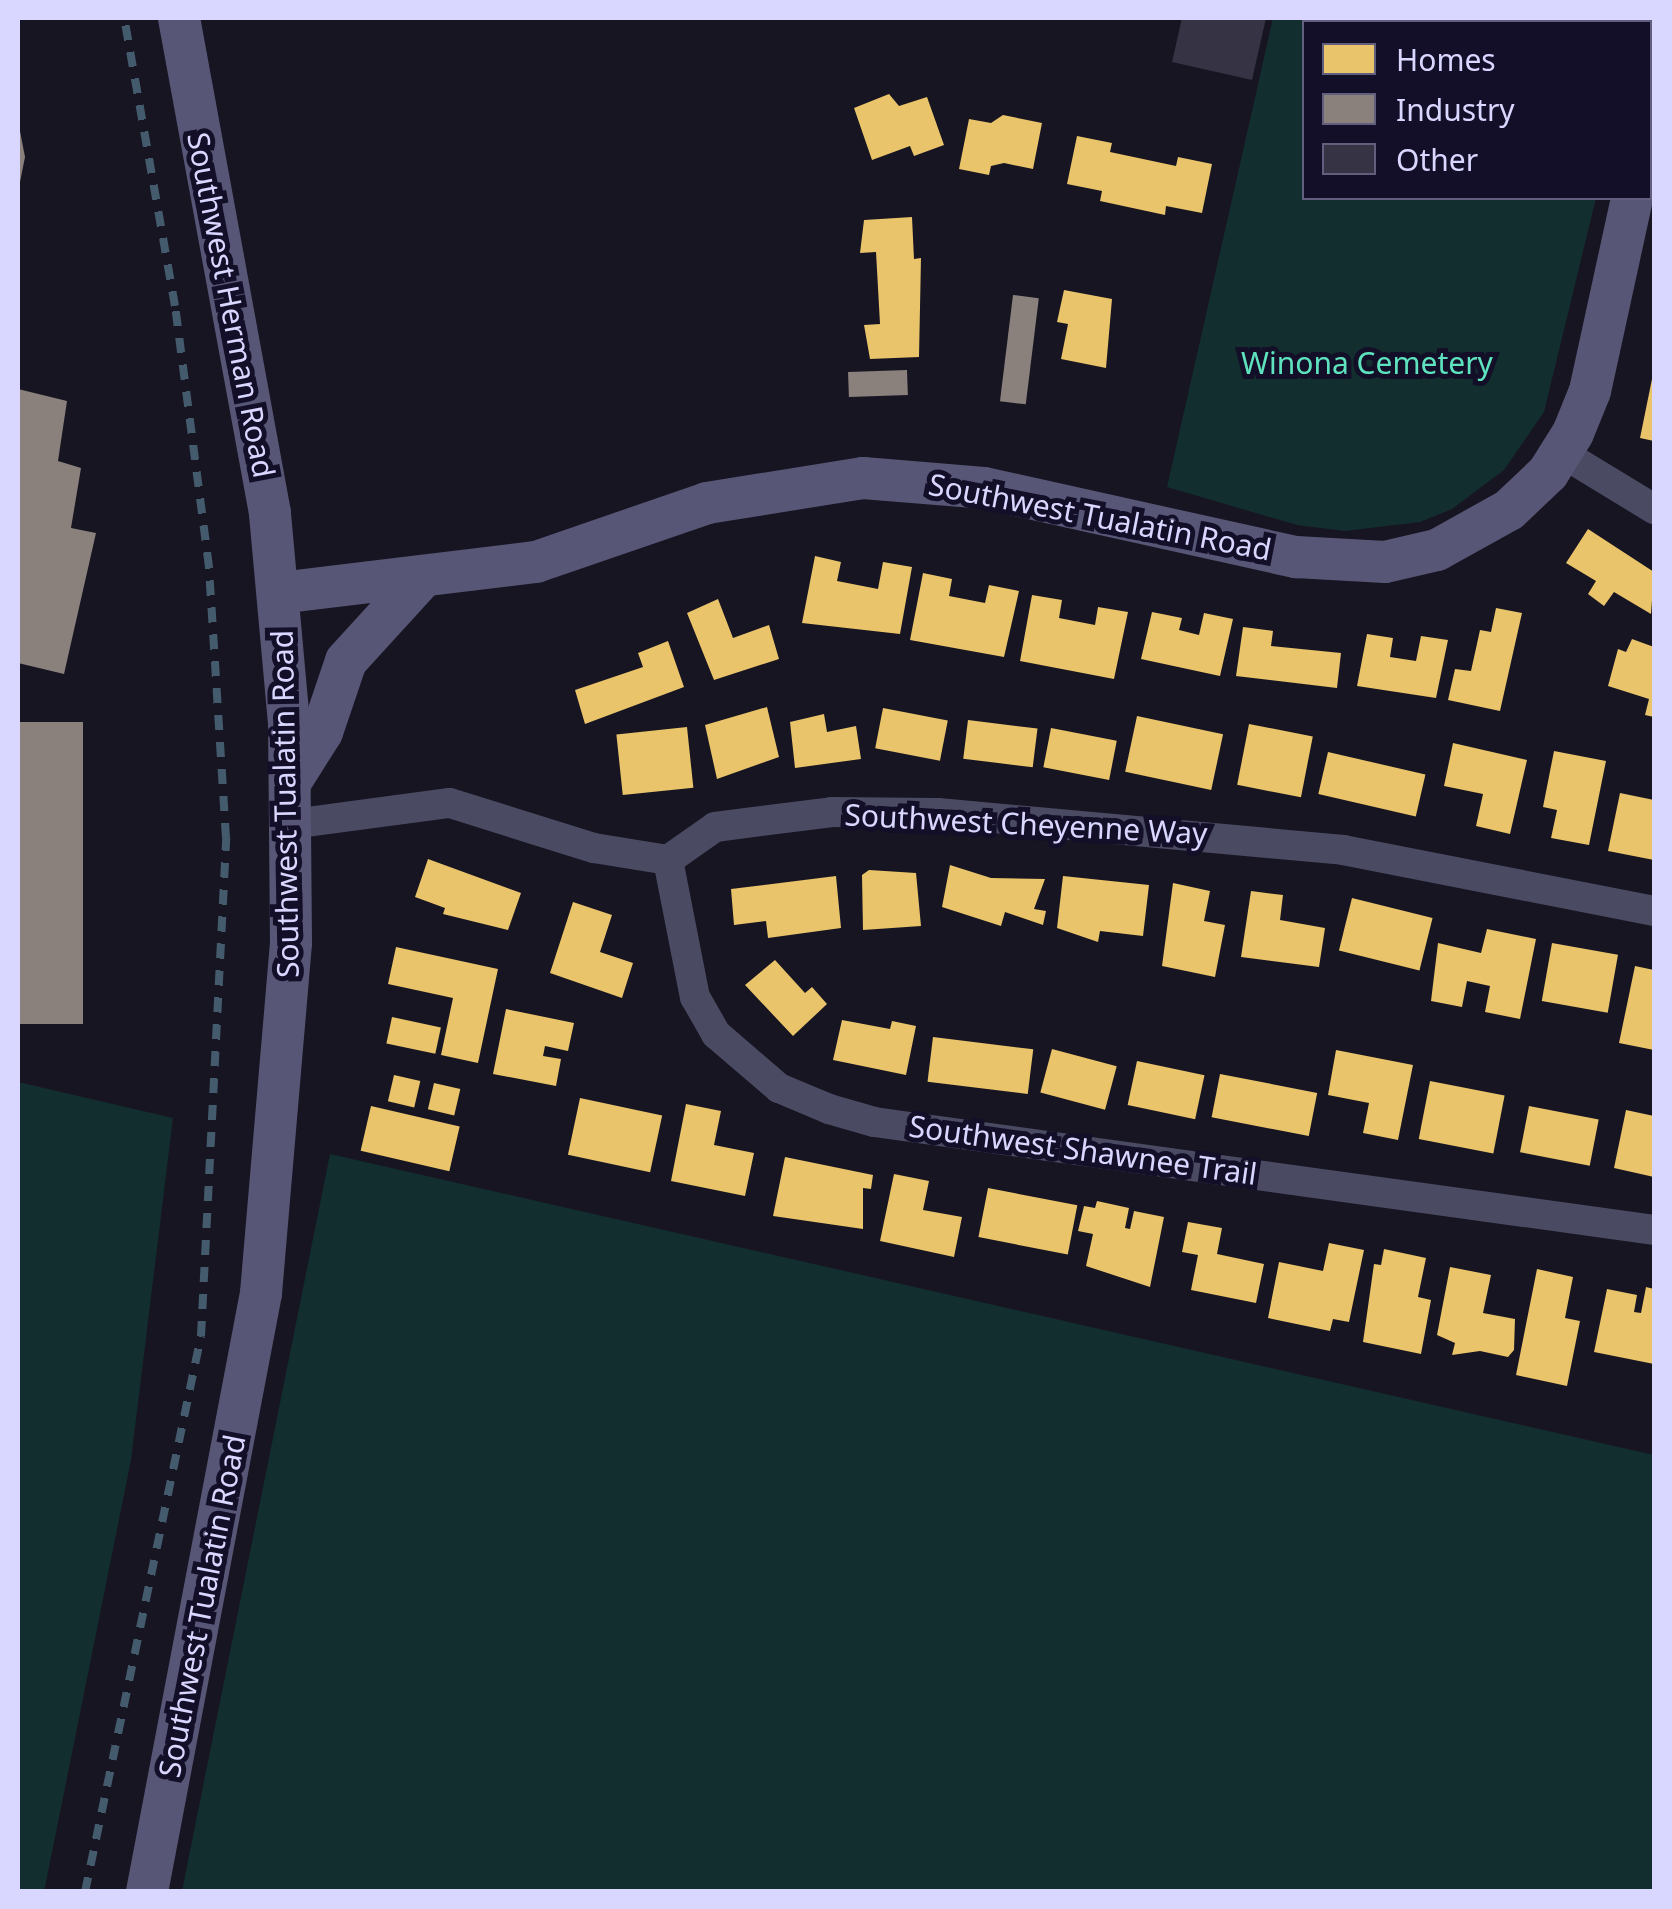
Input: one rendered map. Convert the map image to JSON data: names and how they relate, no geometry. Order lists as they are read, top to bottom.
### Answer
{
  "streets": {
    "main road": ["Southwest Herman Road", "Southwest Tualatin Road"],
    "street": ["Southwest Cheyenne Way", "Southwest Shawnee Trail"]
  },
  "crossings": [
    ["Southwest Herman Road", "Southwest Tualatin Road"],
    ["Southwest Cheyenne Way", "Southwest Shawnee Trail"]
  ],
  "parks": ["Winona Cemetery"],
  "legend": ["Homes", "Industry", "Other"]
}
